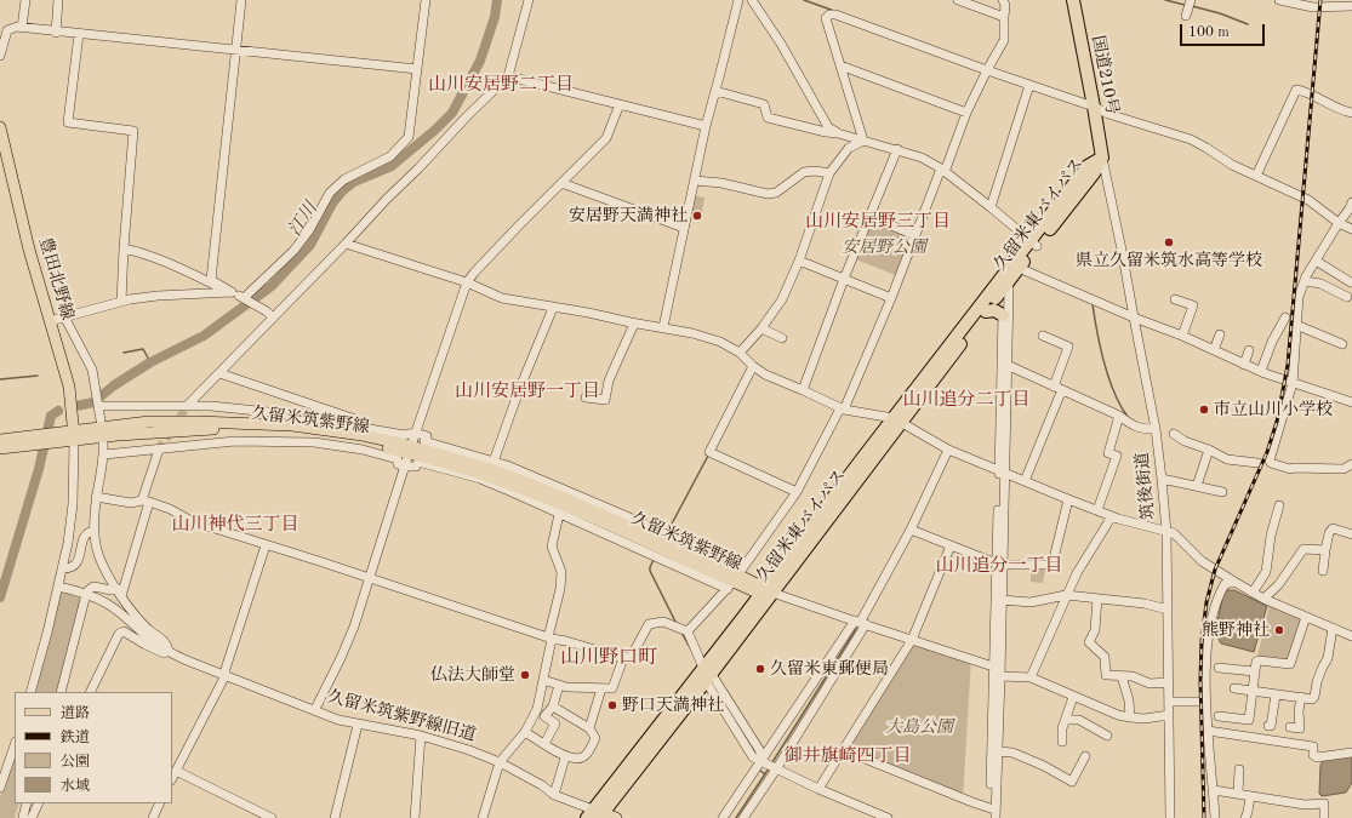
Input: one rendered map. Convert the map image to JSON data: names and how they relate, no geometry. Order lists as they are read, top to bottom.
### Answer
{
  "streets": {
    "highway": ["国道210号", "久留米東バイパス"],
    "main road": ["豊田北野線", "久留米筑紫野線"],
    "street": ["筑後街道", "久留米筑紫野線旧道"]
  },
  "crossings": [
    ["国道210号", "久留米東バイパス"],
    ["国道210号", "筑後街道"],
    ["久留米東バイパス", "久留米筑紫野線"],
    ["久留米東バイパス", "筑後街道"],
    ["久留米東バイパス", "久留米筑紫野線旧道"],
    ["豊田北野線", "久留米筑紫野線"]
  ],
  "districts": [
    "山川安居野二丁目",
    "山川安居野三丁目",
    "山川安居野一丁目",
    "山川追分二丁目",
    "山川神代三丁目",
    "山川追分一丁目",
    "山川野口町",
    "御井旗崎四丁目"
  ],
  "water": ["江川"],
  "parks": ["安居野公園", "大島公園"],
  "places": [
    "安居野天満神社",
    "県立久留米筑水高等学校",
    "市立山川小学校",
    "熊野神社",
    "久留米東郵便局",
    "仏法大師堂",
    "野口天満神社"
  ],
  "legend": [
    "道路",
    "鉄道",
    "公園",
    "水域"
  ],
  "scale_bar": "100 m"
}
